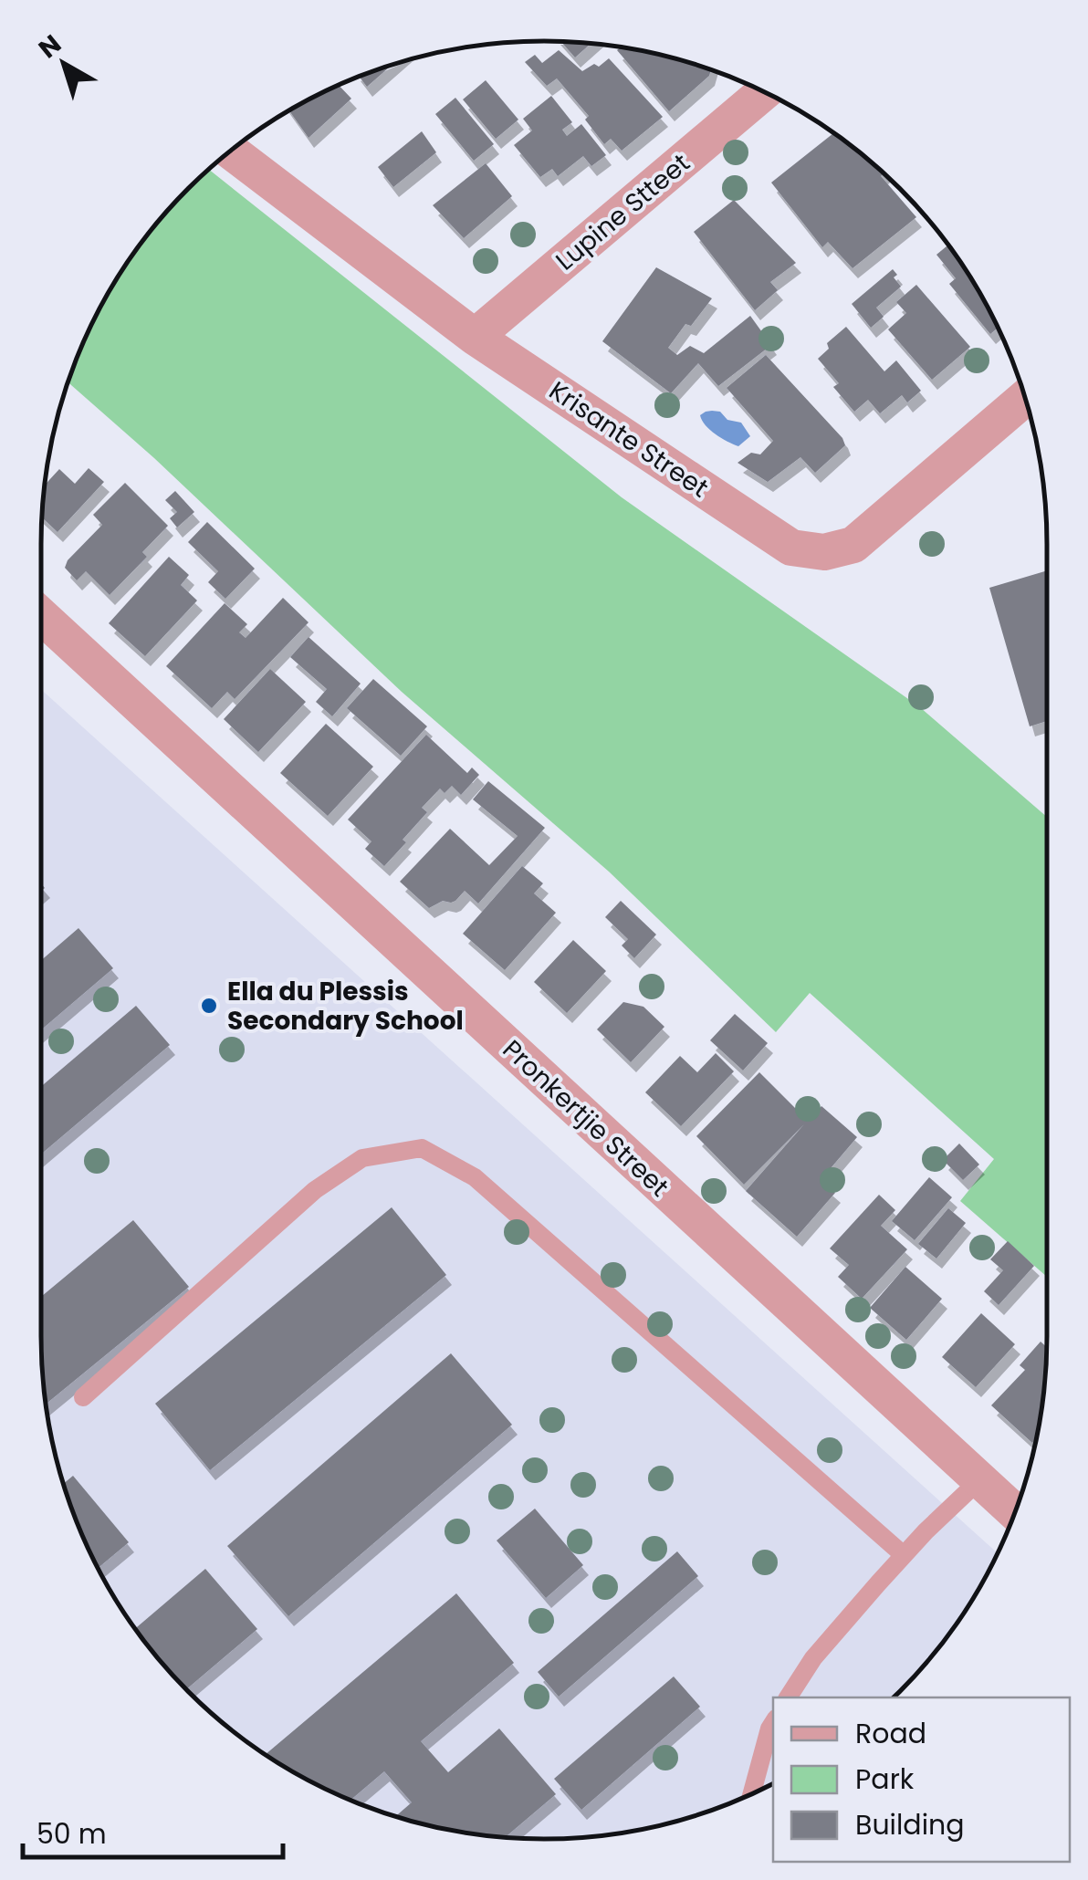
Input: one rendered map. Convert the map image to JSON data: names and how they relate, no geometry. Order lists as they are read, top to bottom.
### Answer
{
  "streets": {
    "street": ["Lupine Stteet", "Krisante Street", "Pronkertjie Street"]
  },
  "crossings": [
    ["Lupine Stteet", "Krisante Street"]
  ],
  "places": ["Ella du Plessis Secondary School"],
  "legend": ["Road", "Park", "Building"],
  "scale_bar": "50 m",
  "north": "top left"
}
